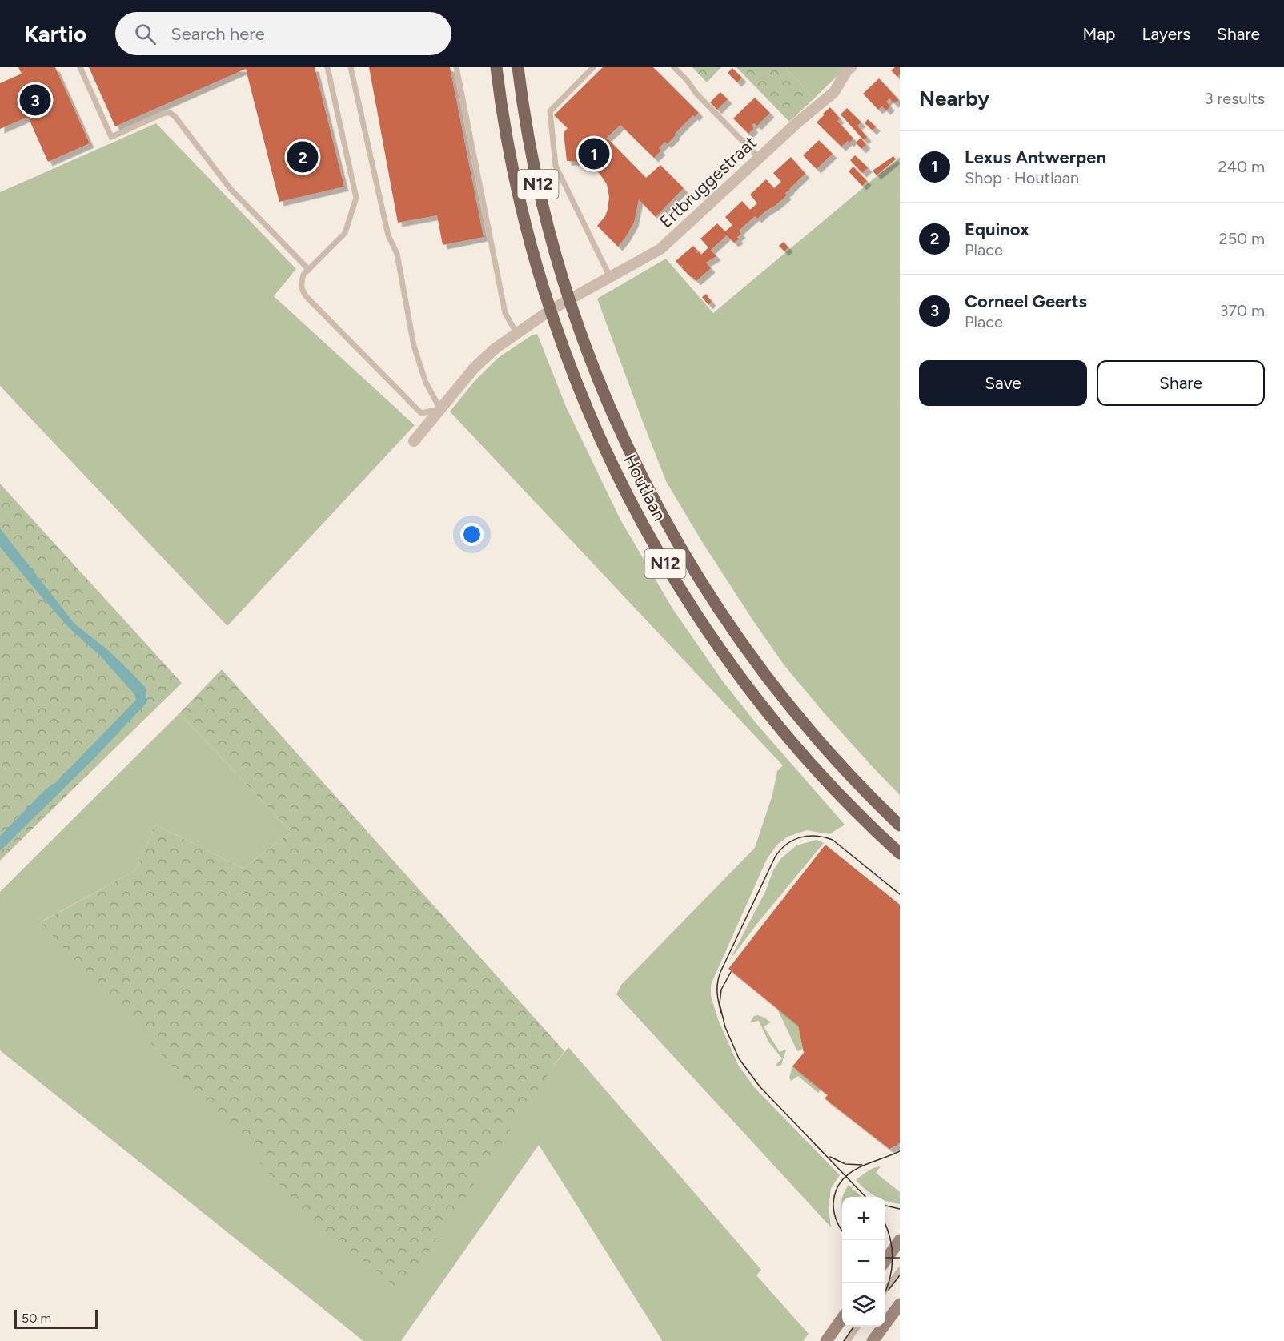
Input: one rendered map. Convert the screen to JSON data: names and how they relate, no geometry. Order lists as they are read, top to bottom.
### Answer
{
  "streets": {
    "main road": ["N12", "Houtlaan"],
    "street": ["Ertbruggestraat"]
  },
  "crossings": [
    ["Ertbruggestraat", "Houtlaan"]
  ],
  "scale_bar": "50 m",
  "page": {
    "header": "Kartio",
    "search": "Search here",
    "nav": ["Map", "Layers", "Share"],
    "heading": ["Nearby", "3 results"],
    "pins": ["3", "1", "2"],
    "list": [
      {
        "mark": "1",
        "name": "Lexus Antwerpen",
        "note": "Shop · Houtlaan",
        "value": "240 m"
      },
      {
        "mark": "2",
        "name": "Equinox",
        "note": "Place",
        "value": "250 m"
      },
      {
        "mark": "3",
        "name": "Corneel Geerts",
        "note": "Place",
        "value": "370 m"
      }
    ],
    "buttons": ["Save", "Share"],
    "map_buttons": ["+", "−"],
    "scale": "50 m"
  }
}
